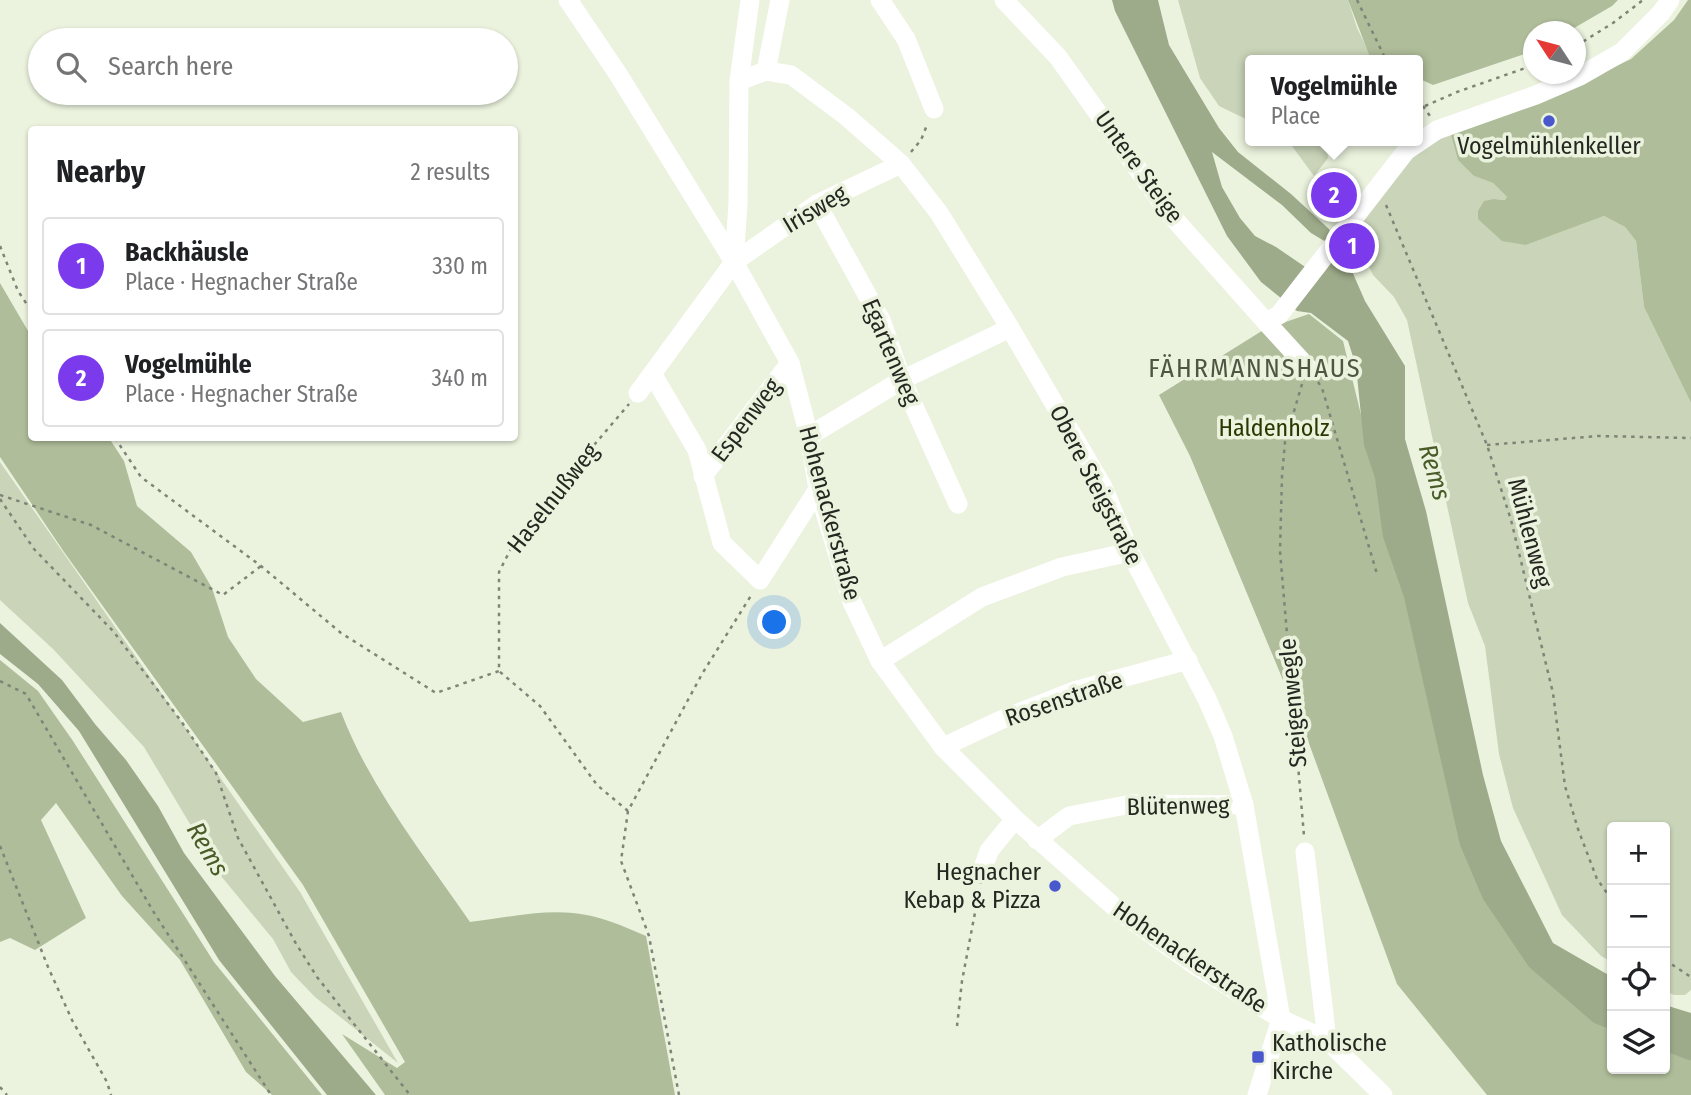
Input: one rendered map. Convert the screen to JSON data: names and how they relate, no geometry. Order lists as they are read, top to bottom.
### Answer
{
  "streets": {
    "street": [
      "Untere Steige",
      "Irisweg",
      "Egartenweg",
      "Espenweg",
      "Obere Steigstraße",
      "Hohenackerstraße",
      "Rosenstraße",
      "Blütenweg"
    ],
    "path": ["Haselnußweg", "Mühlenweg", "Steigenwegle"]
  },
  "crossings": [
    ["Untere Steige", "Steigenwegle"],
    ["Irisweg", "Egartenweg"],
    ["Irisweg", "Obere Steigstraße"],
    ["Irisweg", "Hohenackerstraße"],
    ["Espenweg", "Hohenackerstraße"],
    ["Obere Steigstraße", "Hohenackerstraße"],
    ["Obere Steigstraße", "Rosenstraße"],
    ["Obere Steigstraße", "Blütenweg"],
    ["Hohenackerstraße", "Rosenstraße"],
    ["Hohenackerstraße", "Blütenweg"]
  ],
  "districts": ["FÄHRMANNSHAUS"],
  "water": ["Rems"],
  "parks": ["Haldenholz"],
  "places": {
    "other": ["Vogelmühlenkeller", "Hegnacher Kebap & Pizza"],
    "transit": ["Katholische Kirche"]
  },
  "north": "top left",
  "page": {
    "search": "Search here",
    "popup": ["Vogelmühle", "Place"],
    "heading": ["Nearby", "2 results"],
    "pins": ["2", "1"],
    "list": [
      {
        "mark": "1",
        "name": "Backhäusle",
        "note": "Place · Hegnacher Straße",
        "value": "330 m"
      },
      {
        "mark": "2",
        "name": "Vogelmühle",
        "note": "Place · Hegnacher Straße",
        "value": "340 m"
      }
    ],
    "map_buttons": ["+", "−"]
  }
}
